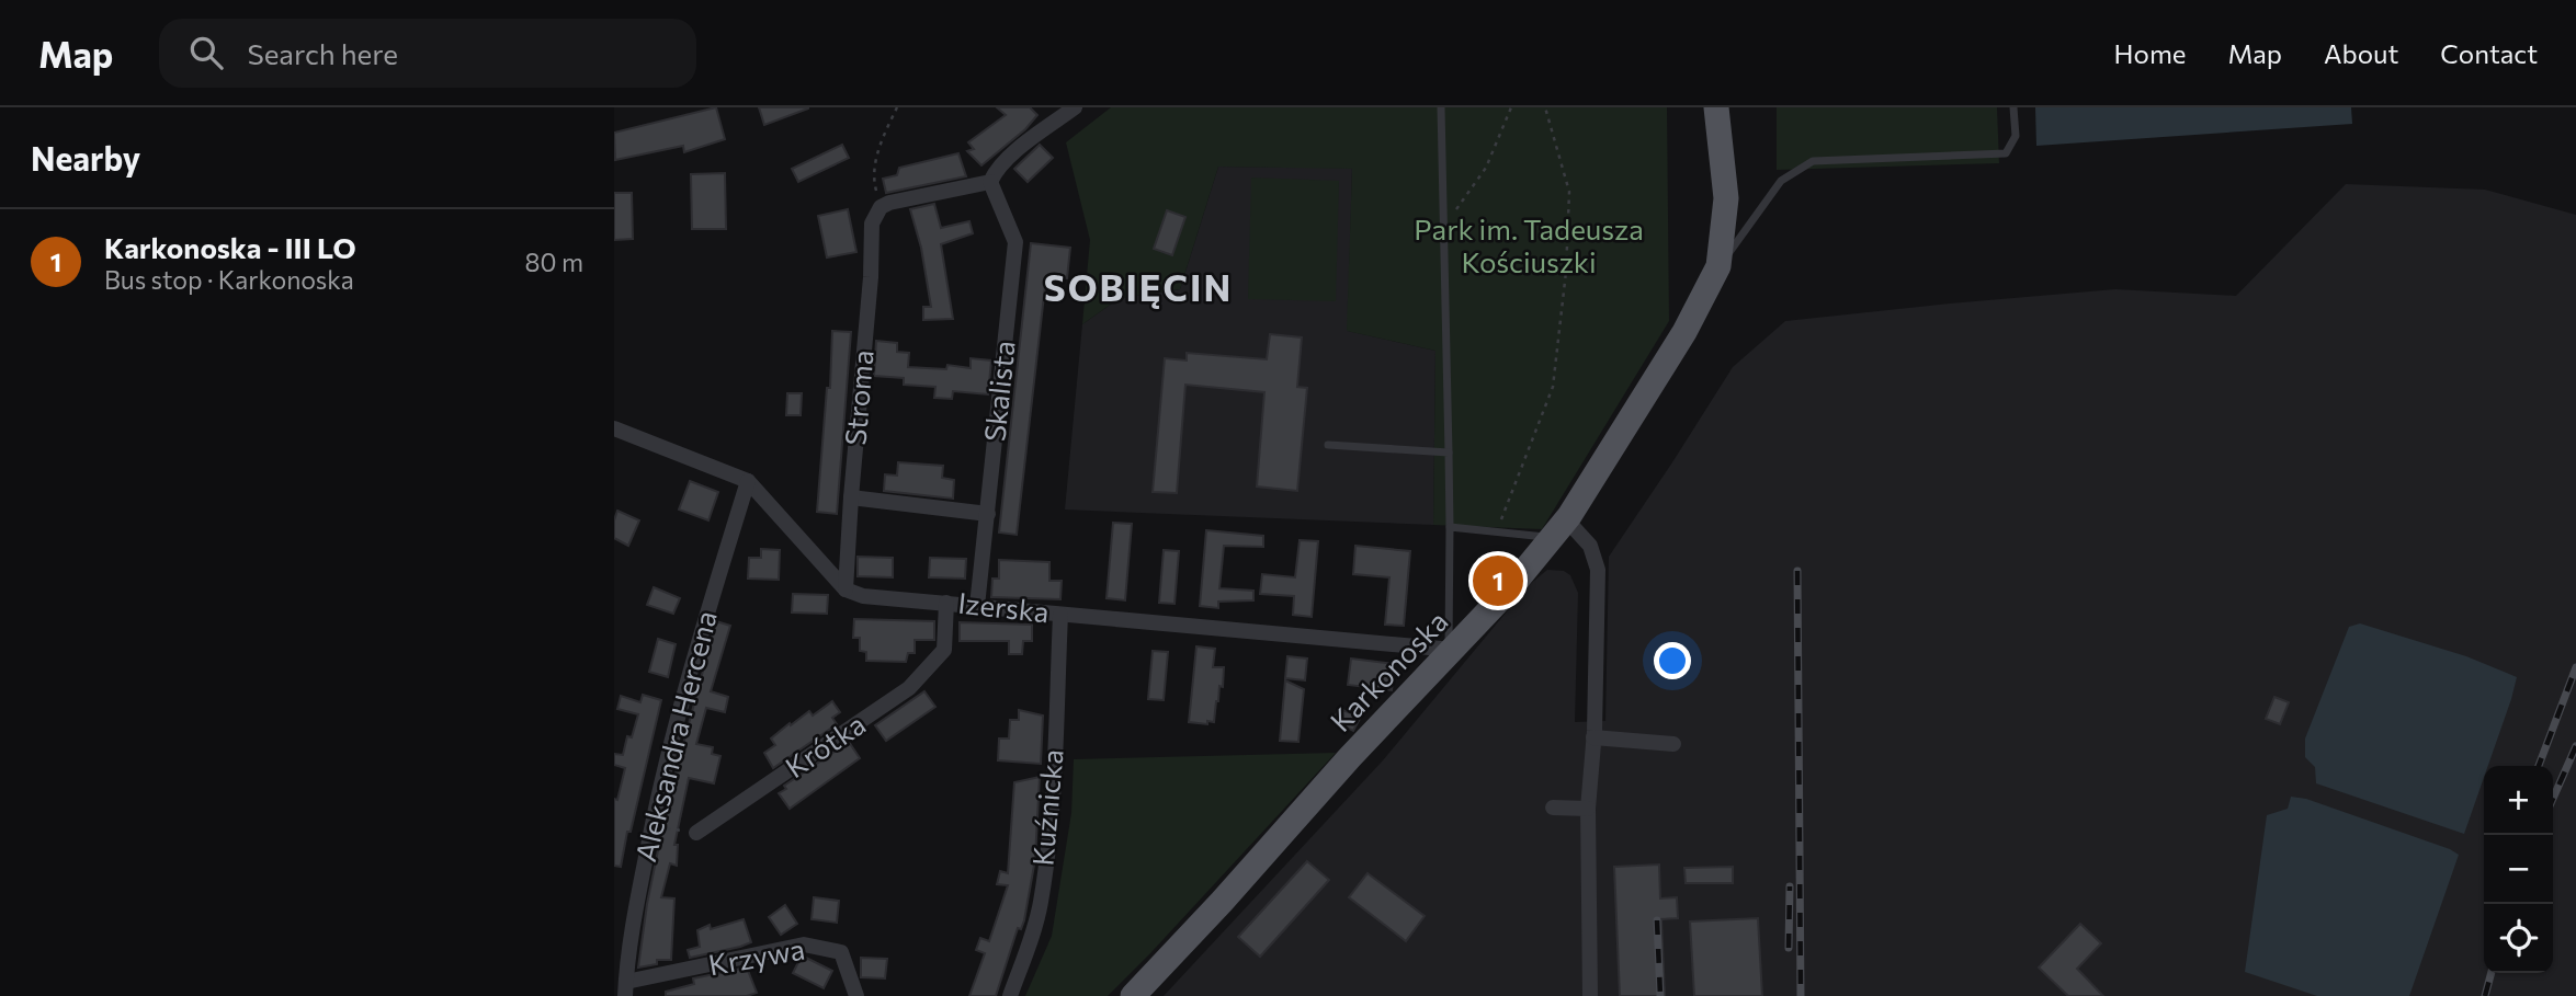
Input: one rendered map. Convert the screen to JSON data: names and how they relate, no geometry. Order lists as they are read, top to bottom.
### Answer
{
  "streets": {
    "main road": ["Karkonoska"],
    "street": [
      "Skalista",
      "Stroma",
      "Izerska",
      "Aleksandra Hercena",
      "Krótka",
      "Kuźnicka",
      "Krzywa"
    ]
  },
  "crossings": [
    ["Skalista", "Stroma"],
    ["Skalista", "Izerska"],
    ["Stroma", "Izerska"],
    ["Izerska", "Karkonoska"],
    ["Izerska", "Krótka"],
    ["Izerska", "Kuźnicka"],
    ["Aleksandra Hercena", "Krzywa"]
  ],
  "districts": ["SOBIĘCIN"],
  "parks": ["Park im. Tadeusza Kościuszki"],
  "page": {
    "header": "Map",
    "search": "Search here",
    "nav": [
      "Home",
      "Map",
      "About",
      "Contact"
    ],
    "heading": "Nearby",
    "list": [
      {
        "mark": "1",
        "name": "Karkonoska - III LO",
        "note": "Bus stop · Karkonoska",
        "value": "80 m"
      }
    ],
    "pins": "1",
    "map_buttons": ["+", "−"]
  }
}
